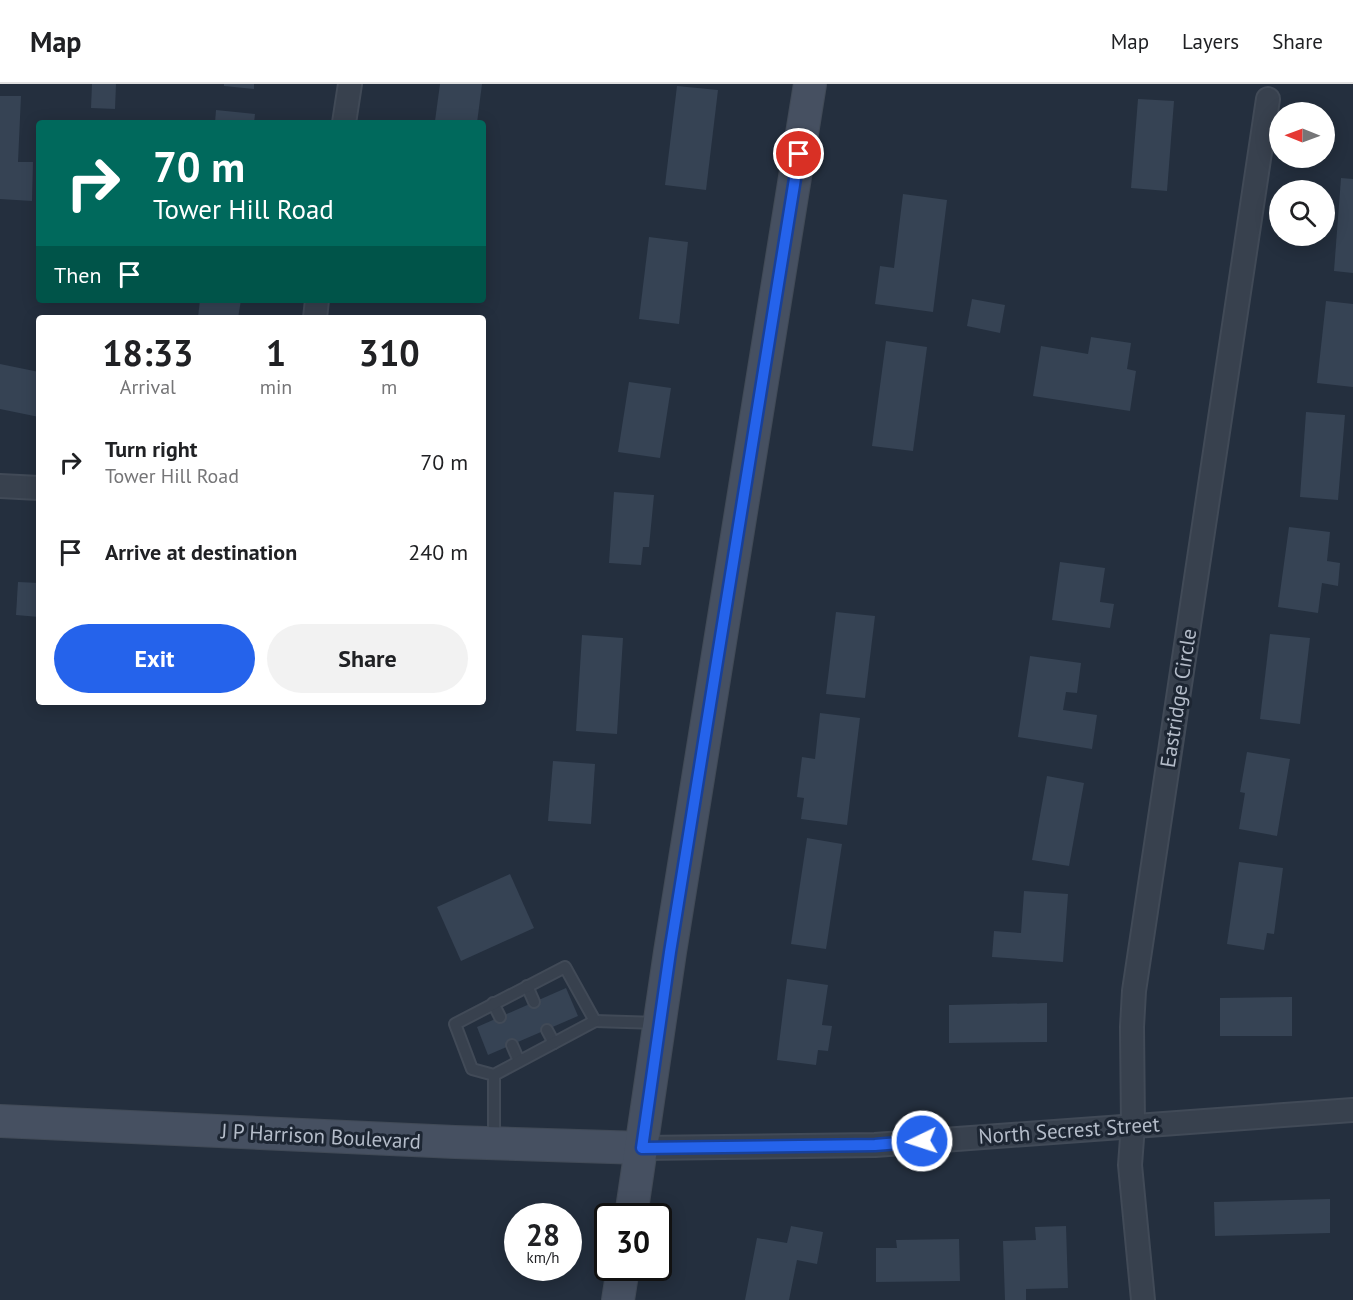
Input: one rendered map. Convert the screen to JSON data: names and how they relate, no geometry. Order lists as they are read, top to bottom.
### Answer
{
  "streets": {
    "street": ["Eastridge Circle", "North Secrest Street", "J P Harrison Boulevard"]
  },
  "crossings": [
    ["Eastridge Circle", "North Secrest Street"],
    ["North Secrest Street", "J P Harrison Boulevard"]
  ],
  "north": "left",
  "page": {
    "header": "Map",
    "nav": ["Map", "Layers", "Share"],
    "turn": ["70 m", "Tower Hill Road"],
    "then": "Then",
    "eta": [
      "18:33",
      "Arrival",
      "1",
      "min",
      "310",
      "m"
    ],
    "list": [
      {
        "name": "Turn right",
        "note": "Tower Hill Road",
        "value": "70 m"
      },
      {
        "name": "Arrive at destination",
        "value": "240 m"
      }
    ],
    "buttons": ["Exit", "Share"],
    "speed": "28 km/h",
    "limit": "30"
  }
}
